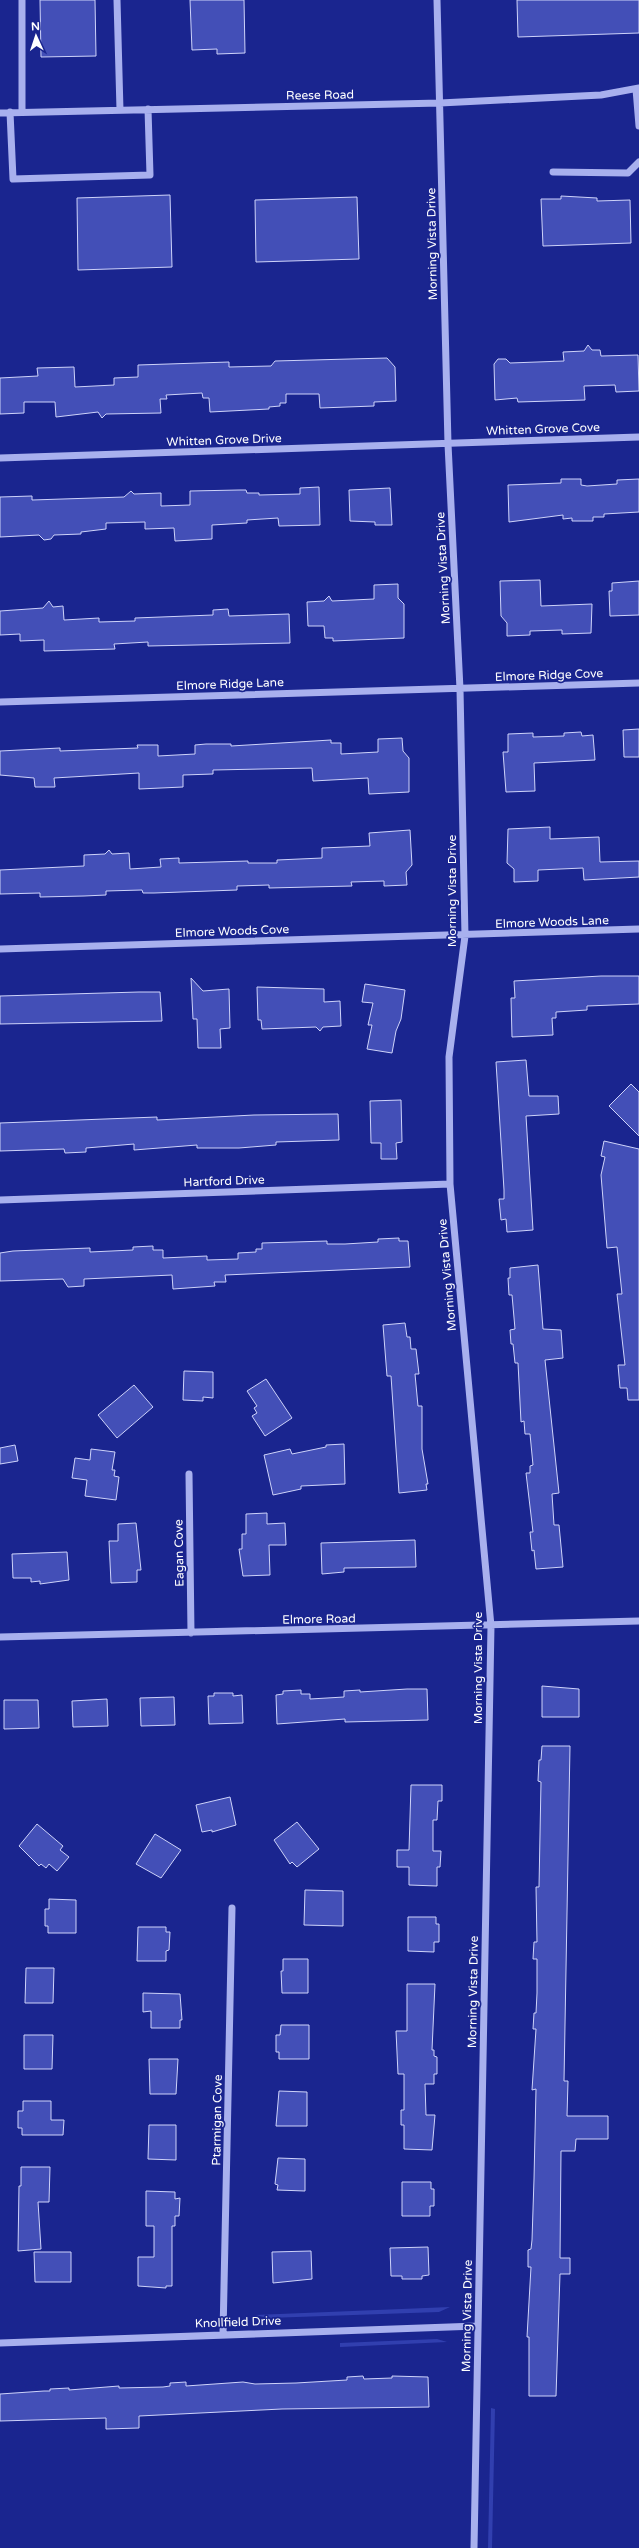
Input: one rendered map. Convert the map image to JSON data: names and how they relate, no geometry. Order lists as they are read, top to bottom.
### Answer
{
  "streets": {
    "street": [
      "Reese Road",
      "Morning Vista Drive",
      "Whitten Grove Cove",
      "Whitten Grove Drive",
      "Elmore Ridge Cove",
      "Elmore Ridge Lane",
      "Elmore Woods Lane",
      "Elmore Woods Cove",
      "Hartford Drive",
      "Eagan Cove",
      "Elmore Road",
      "Ptarmigan Cove",
      "Knollfield Drive"
    ]
  },
  "crossings": [
    ["Reese Road", "Morning Vista Drive"],
    ["Morning Vista Drive", "Whitten Grove Cove"],
    ["Morning Vista Drive", "Whitten Grove Drive"],
    ["Morning Vista Drive", "Elmore Ridge Cove"],
    ["Morning Vista Drive", "Elmore Ridge Lane"],
    ["Morning Vista Drive", "Elmore Woods Lane"],
    ["Morning Vista Drive", "Elmore Woods Cove"],
    ["Morning Vista Drive", "Hartford Drive"],
    ["Morning Vista Drive", "Elmore Road"],
    ["Morning Vista Drive", "Knollfield Drive"],
    ["Whitten Grove Cove", "Whitten Grove Drive"],
    ["Elmore Ridge Cove", "Elmore Ridge Lane"],
    ["Elmore Woods Lane", "Elmore Woods Cove"],
    ["Eagan Cove", "Elmore Road"],
    ["Ptarmigan Cove", "Knollfield Drive"]
  ],
  "north": "top"
}
